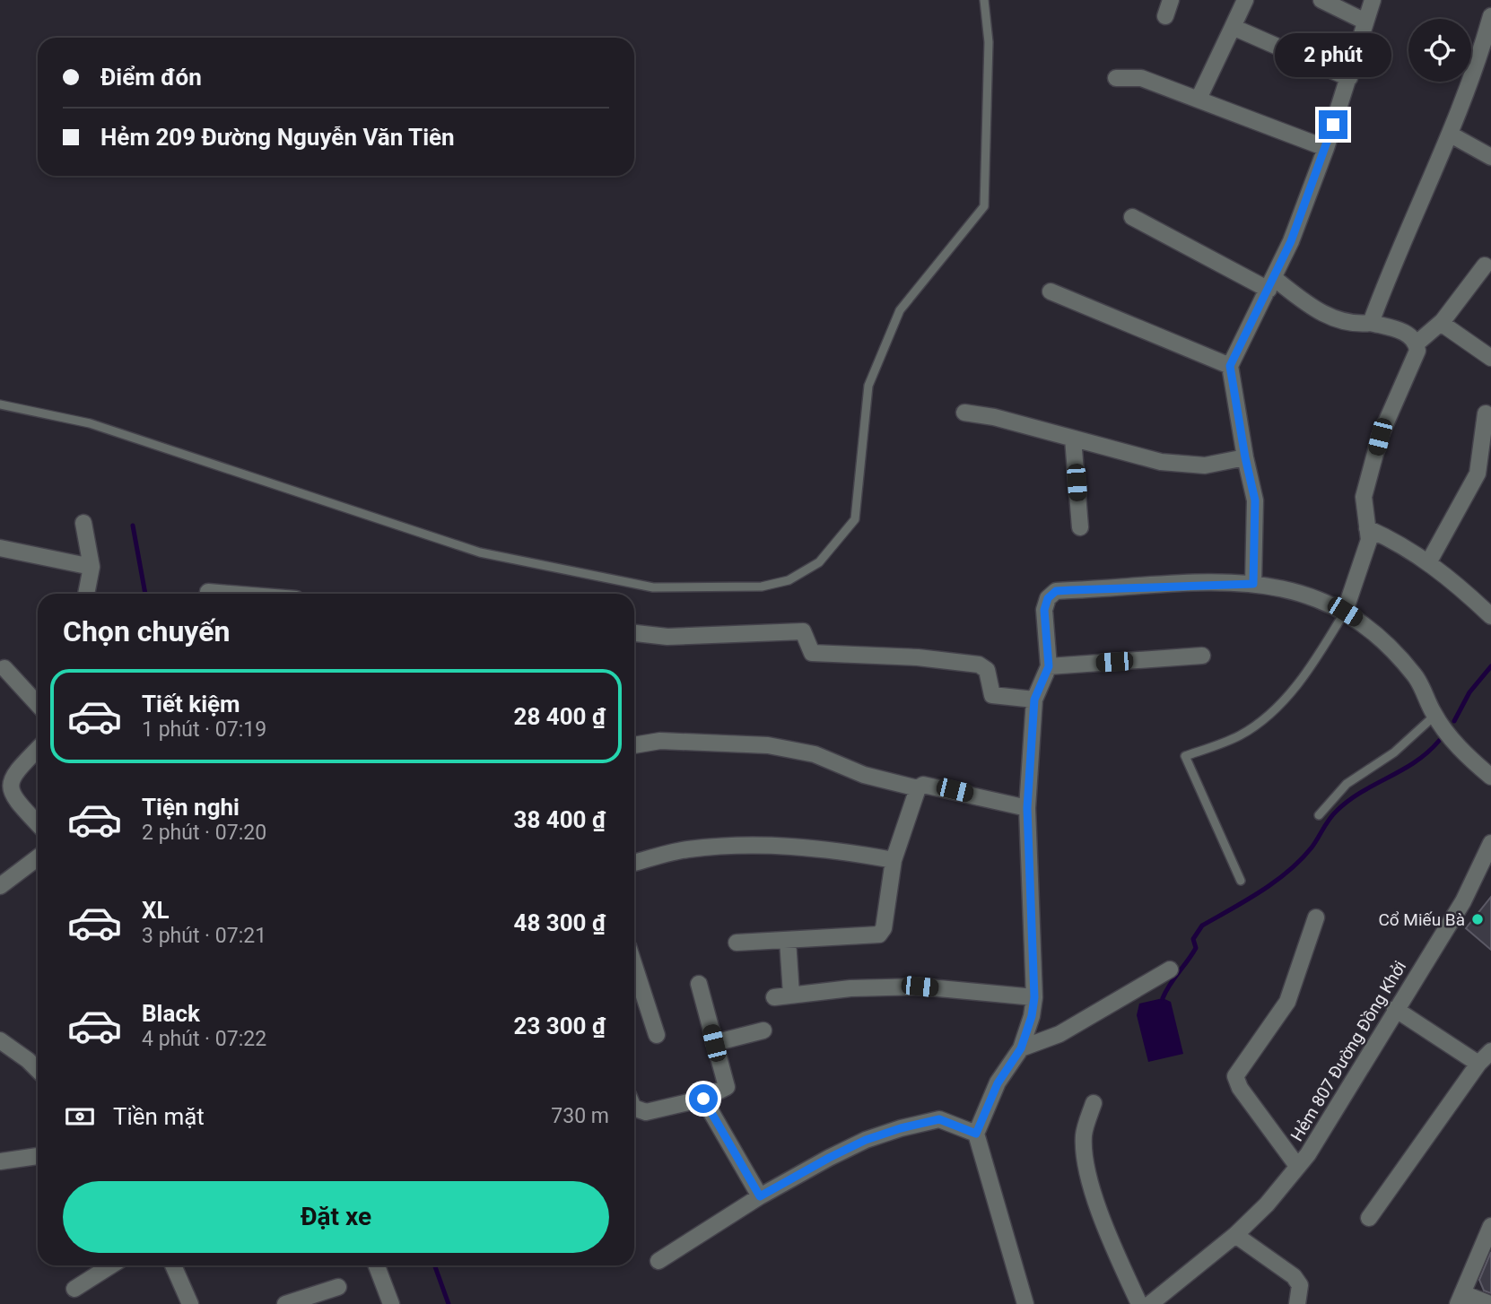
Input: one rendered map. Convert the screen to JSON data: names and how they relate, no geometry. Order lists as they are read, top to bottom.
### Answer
{
  "streets": {
    "street": ["Hẻm 807 Đường Đồng Khởi"]
  },
  "places": ["Cổ Miếu Bà"],
  "page": {
    "bubble": "2 phút",
    "banner": ["Điểm đón", "Hẻm 209 Đường Nguyễn Văn Tiên"],
    "heading": "Chọn chuyến",
    "list": [
      {
        "name": "Tiết kiệm",
        "note": "1 phút · 07:19",
        "value": "28 400 ₫"
      },
      {
        "name": "Tiện nghi",
        "note": "2 phút · 07:20",
        "value": "38 400 ₫"
      },
      {
        "name": "XL",
        "note": "3 phút · 07:21",
        "value": "48 300 ₫"
      },
      {
        "name": "Black",
        "note": "4 phút · 07:22",
        "value": "23 300 ₫"
      }
    ],
    "pay": ["Tiền mặt", "730 m"],
    "buttons": "Đặt xe"
  }
}
